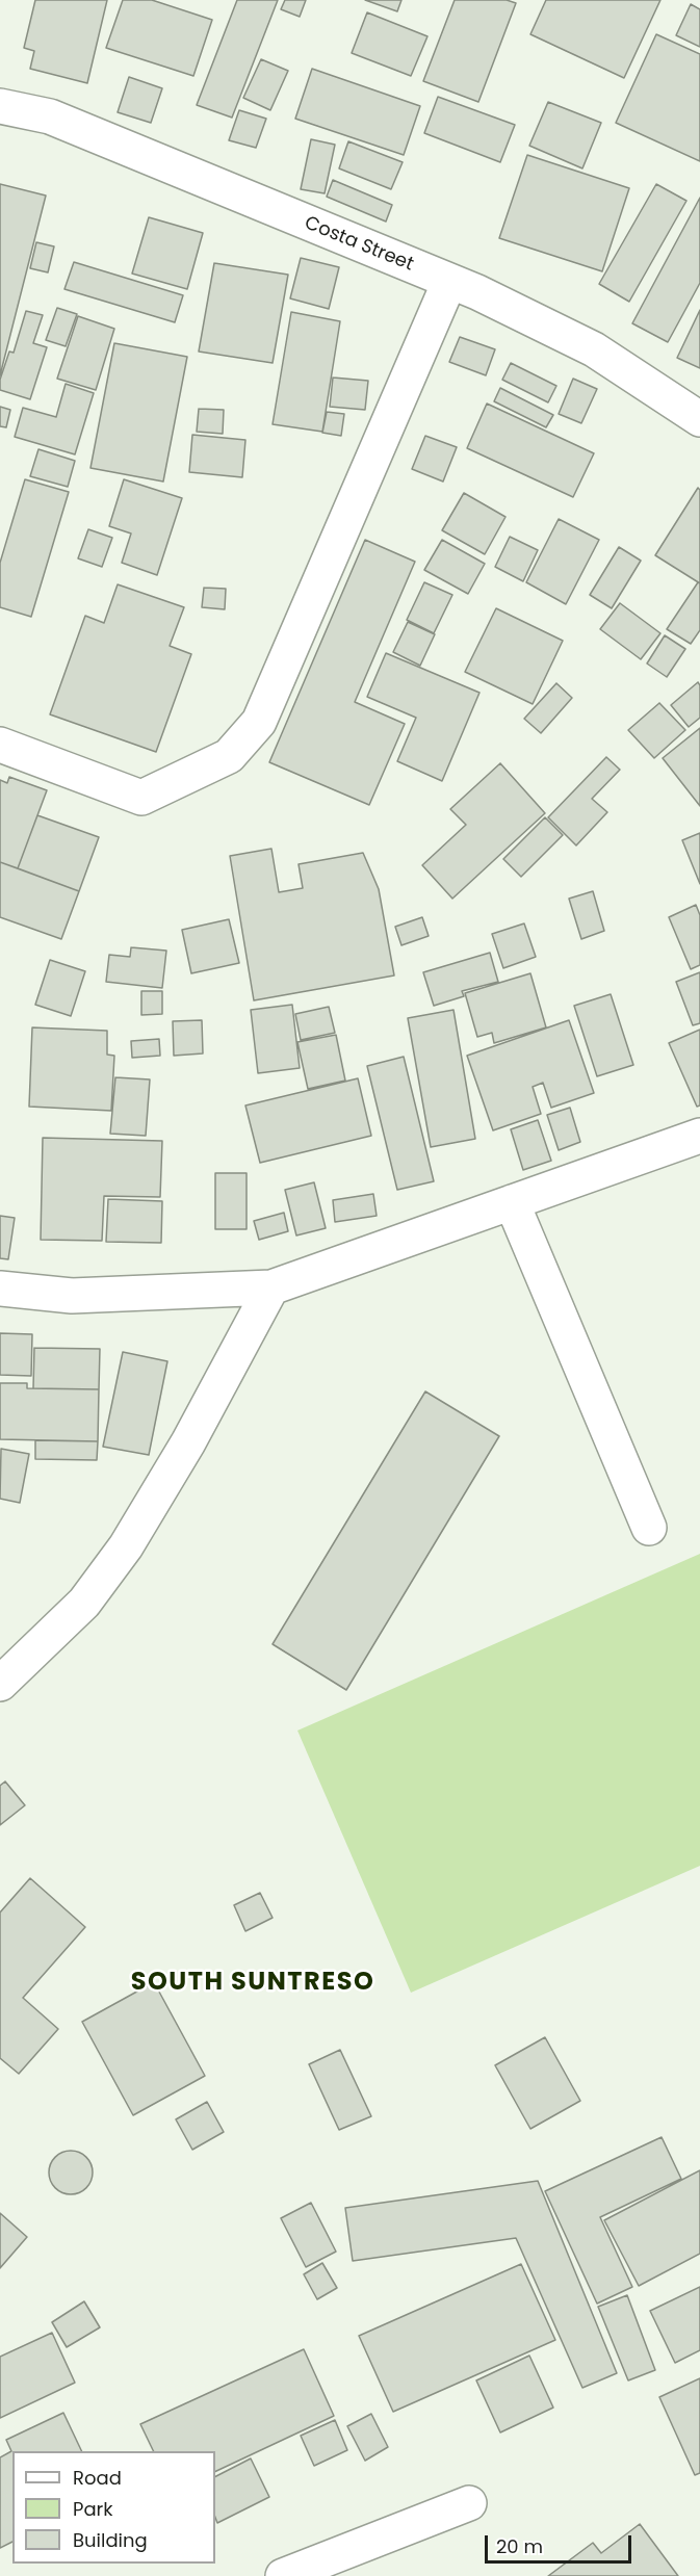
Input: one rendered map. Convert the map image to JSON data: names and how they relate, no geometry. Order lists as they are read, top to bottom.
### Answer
{
  "streets": {
    "street": ["Costa Street"]
  },
  "districts": ["SOUTH SUNTRESO"],
  "legend": ["Road", "Park", "Building"],
  "scale_bar": "20 m"
}
